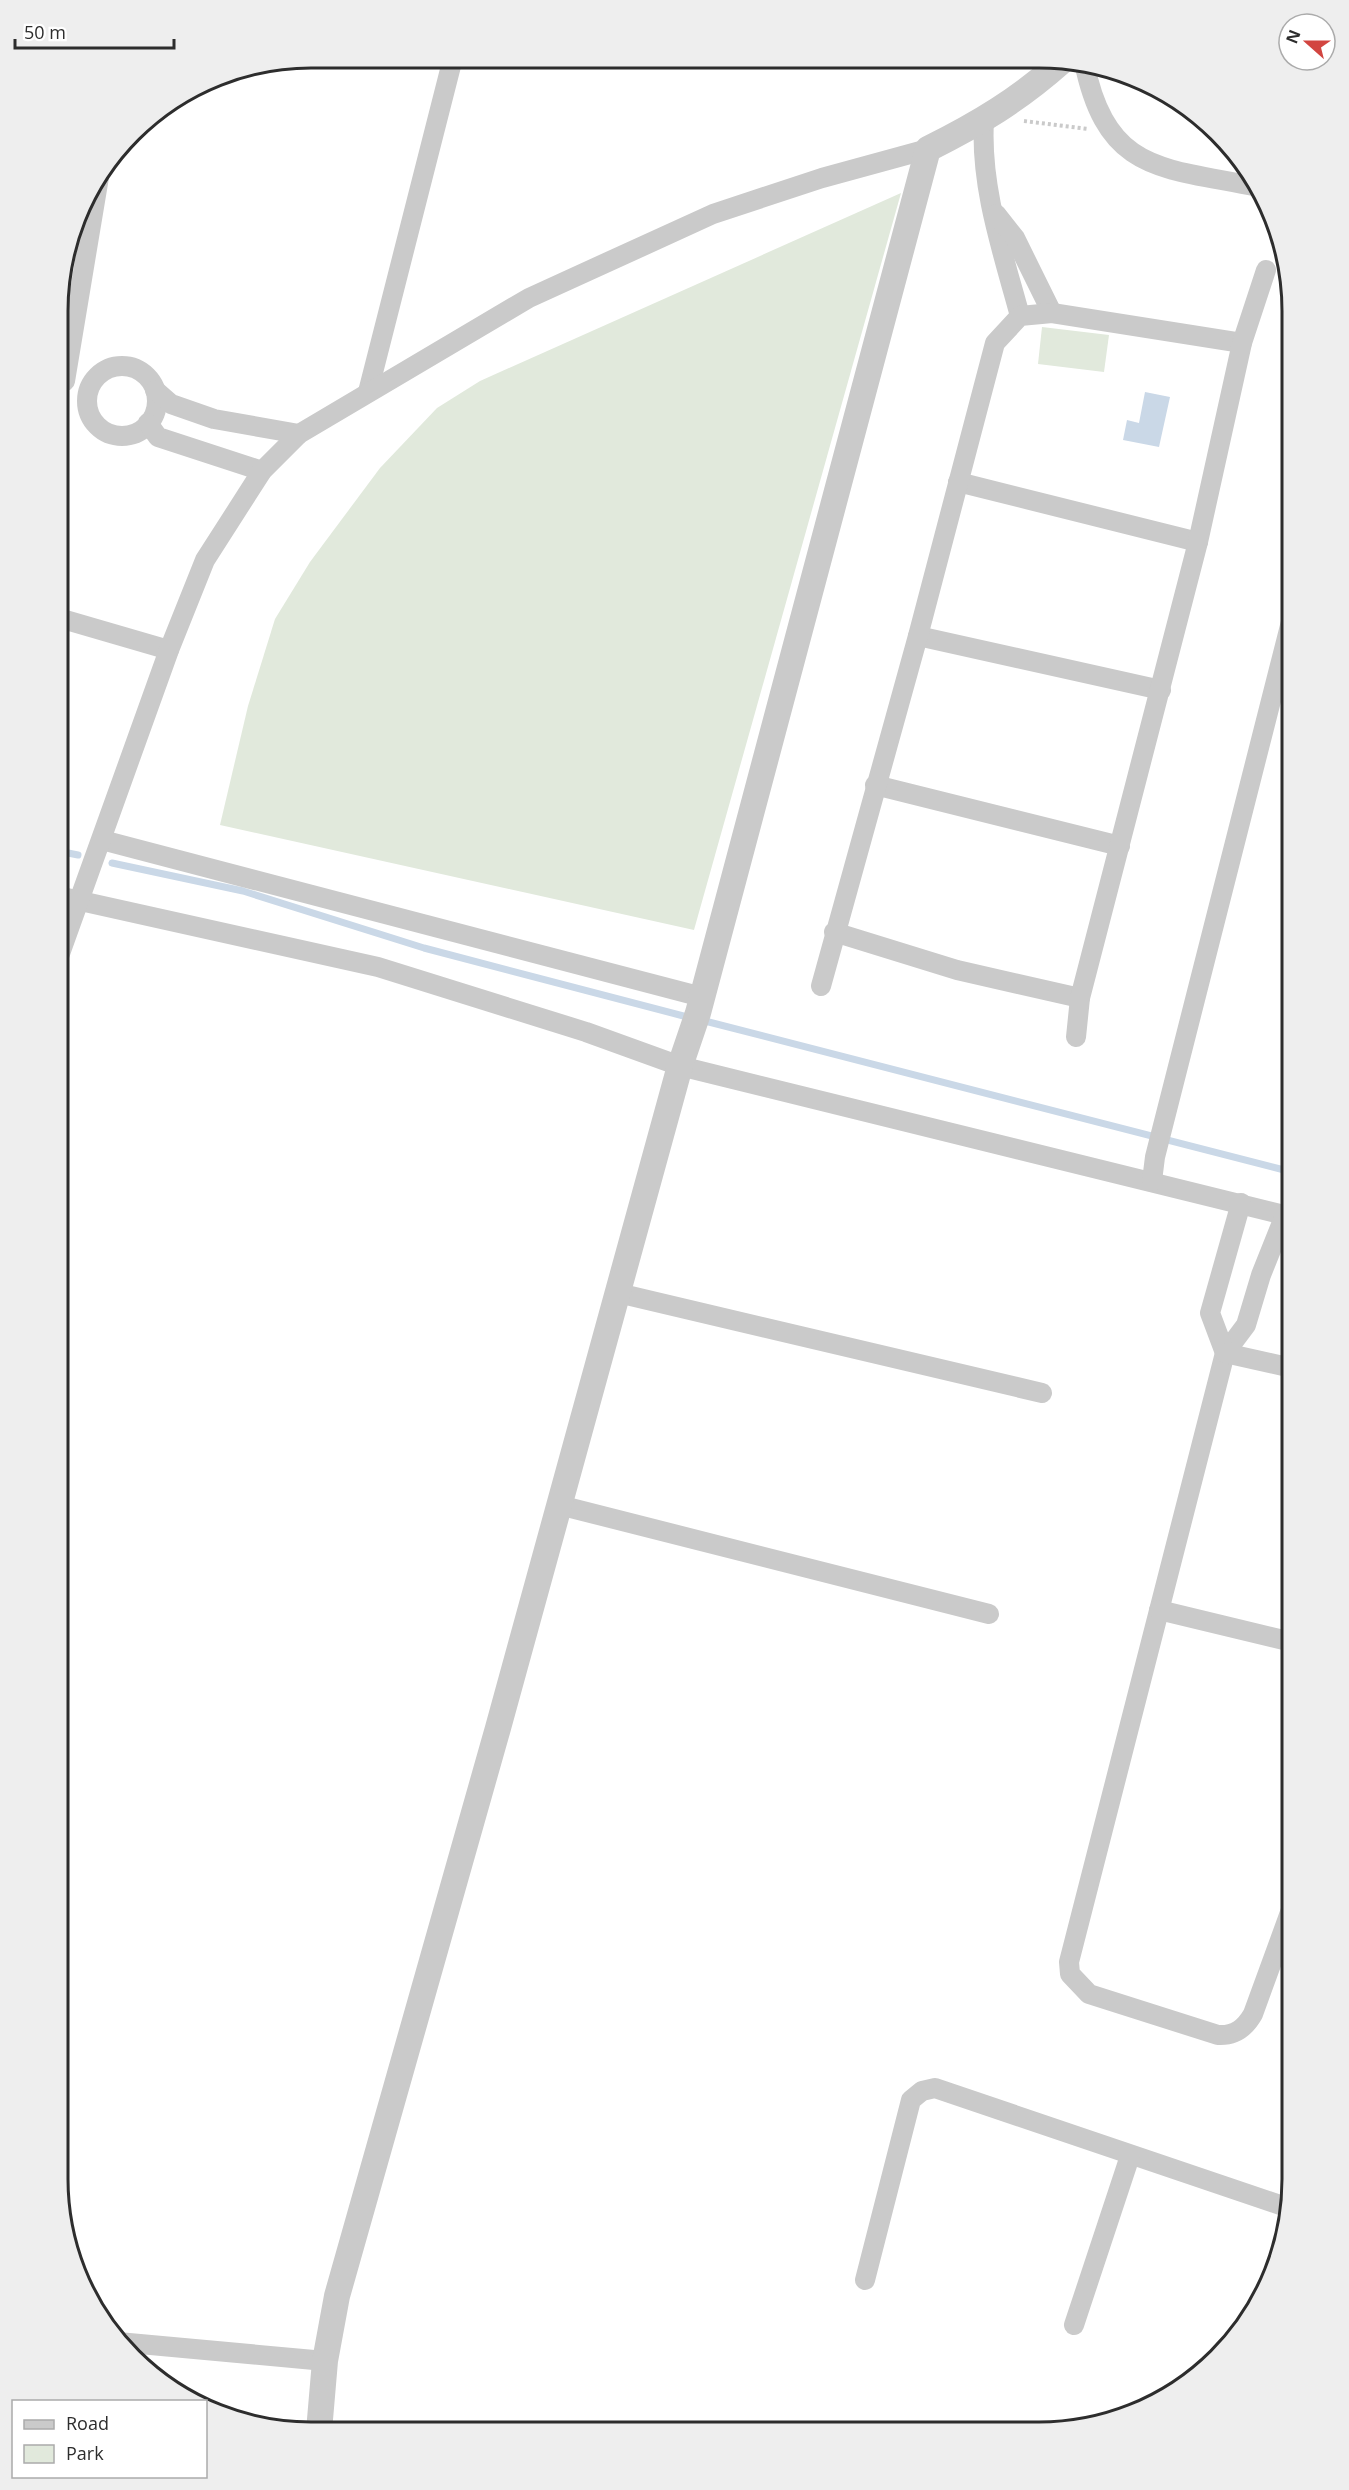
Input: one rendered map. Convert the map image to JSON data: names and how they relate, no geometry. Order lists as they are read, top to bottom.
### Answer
{
  "legend": ["Road", "Park"],
  "scale_bar": "50 m",
  "north": "left"
}
